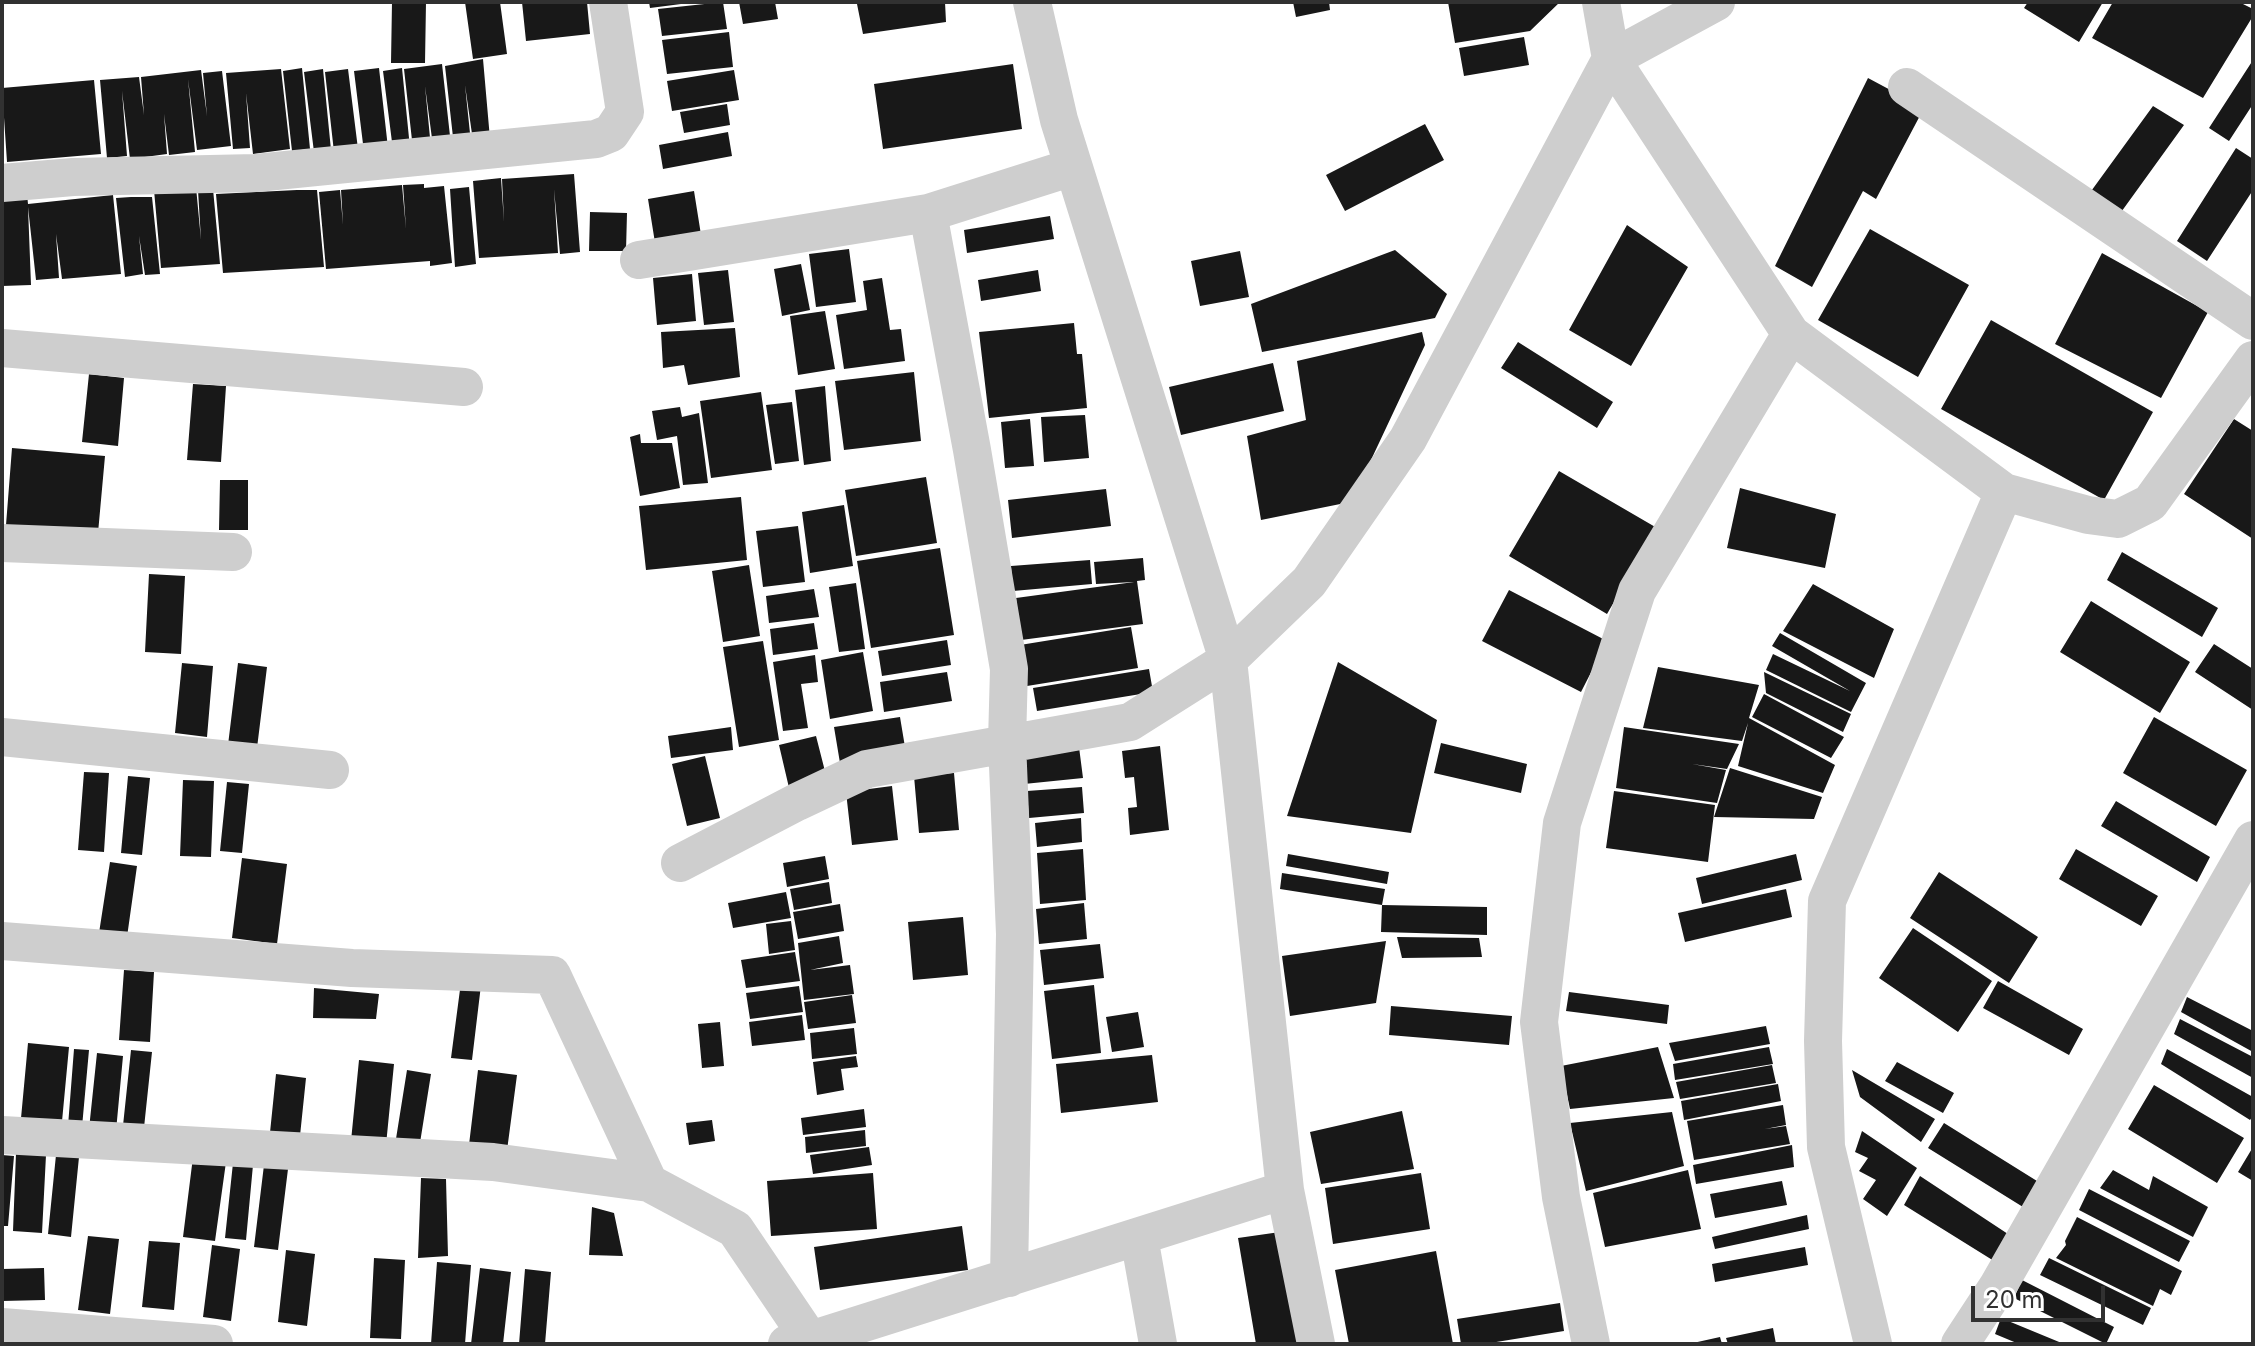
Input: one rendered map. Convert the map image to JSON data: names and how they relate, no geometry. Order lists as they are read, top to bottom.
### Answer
{
  "scale_bar": "20 m"
}
